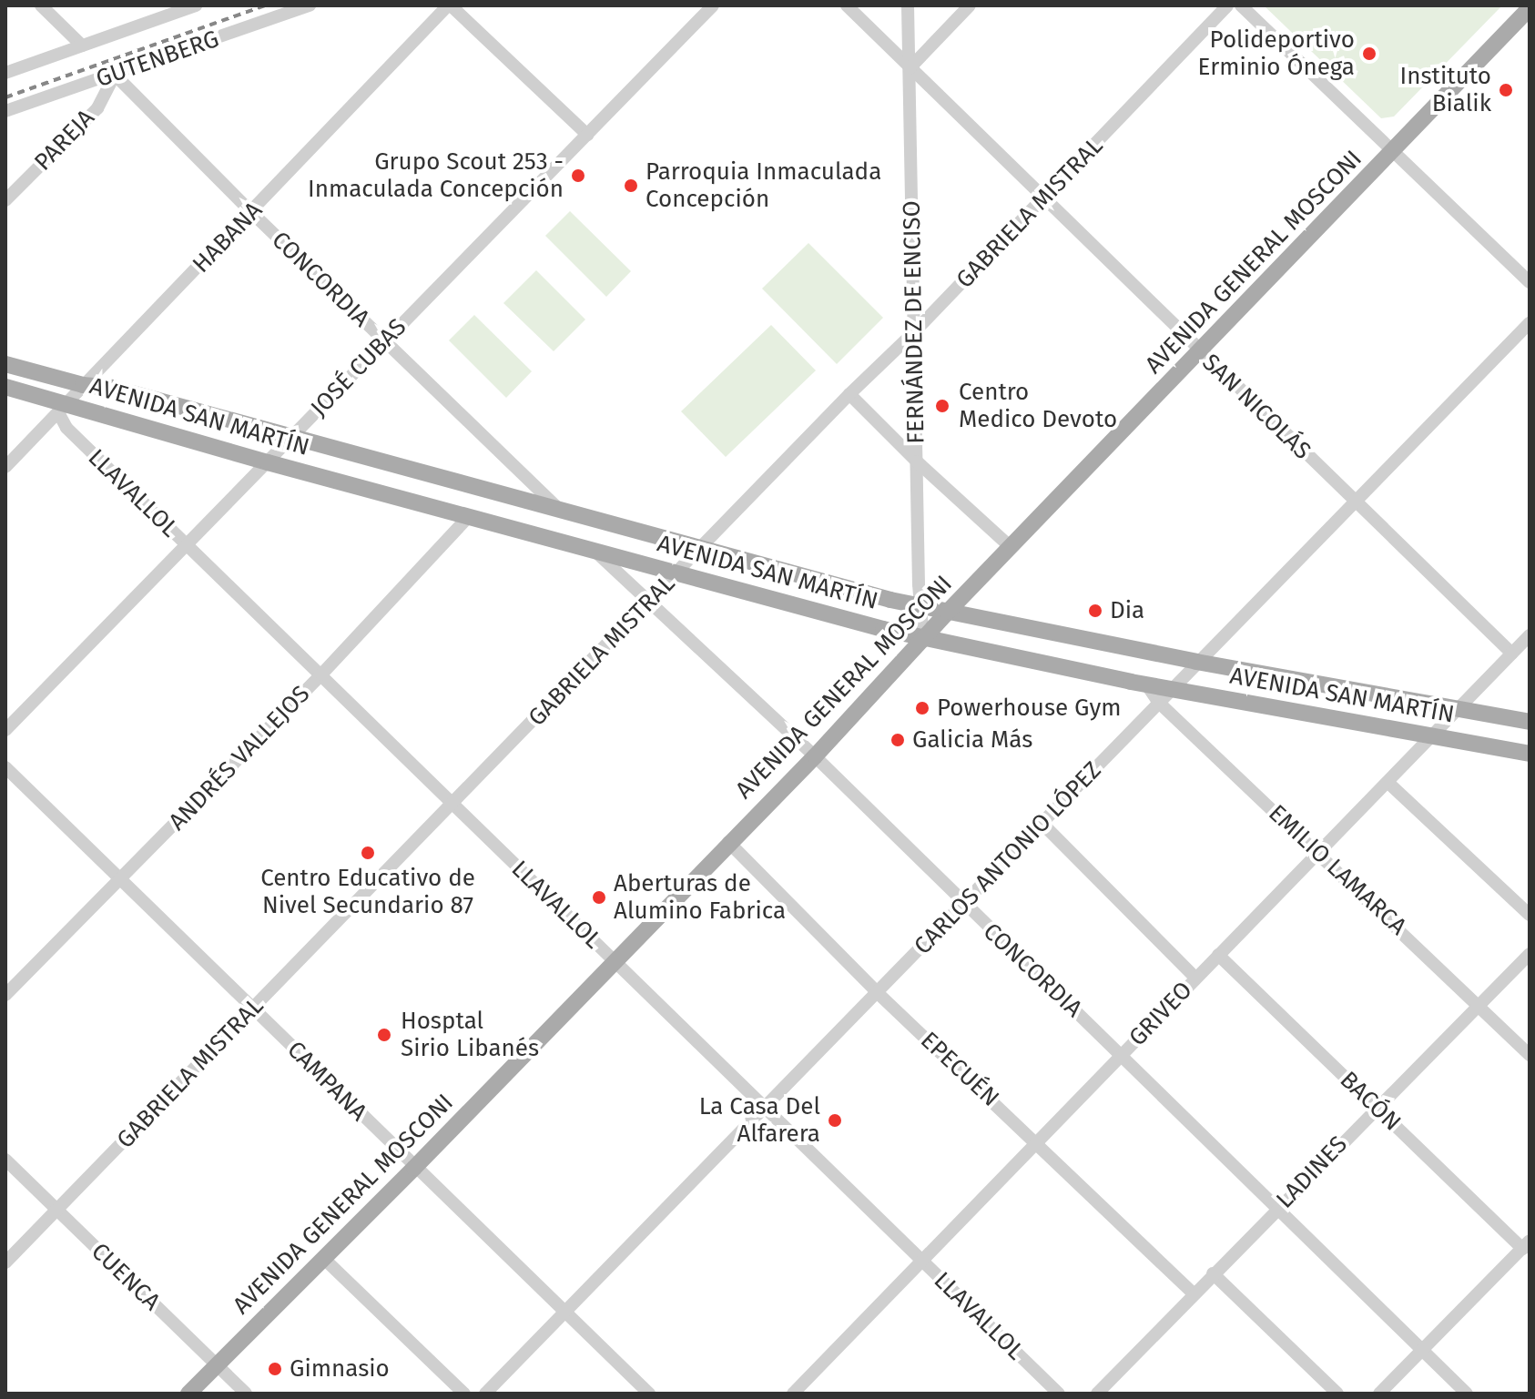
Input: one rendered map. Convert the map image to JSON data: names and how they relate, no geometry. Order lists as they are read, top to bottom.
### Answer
{
  "streets": {
    "main road": ["AVENIDA GENERAL MOSCONI", "AVENIDA SAN MARTÍN"],
    "street": [
      "GUTENBERG",
      "PAREJA",
      "GABRIELA MISTRAL",
      "HABANA",
      "CONCORDIA",
      "FERNÁNDEZ DE ENCISO",
      "JOSÉ CUBAS",
      "SAN NICOLÁS",
      "LLAVALLOL",
      "ANDRÉS VALLEJOS",
      "CARLOS ANTONIO LÓPEZ",
      "EMILIO LAMARCA",
      "GRIVEO",
      "EPECUÉN",
      "CAMPANA",
      "BACÓN",
      "LADINES",
      "CUENCA"
    ]
  },
  "crossings": [
    ["GUTENBERG", "PAREJA"],
    ["GUTENBERG", "CONCORDIA"],
    ["PAREJA", "CONCORDIA"],
    ["GABRIELA MISTRAL", "CONCORDIA"],
    ["GABRIELA MISTRAL", "FERNÁNDEZ DE ENCISO"],
    ["GABRIELA MISTRAL", "SAN NICOLÁS"],
    ["GABRIELA MISTRAL", "AVENIDA SAN MARTÍN"],
    ["GABRIELA MISTRAL", "LLAVALLOL"],
    ["GABRIELA MISTRAL", "CAMPANA"],
    ["GABRIELA MISTRAL", "CUENCA"],
    ["HABANA", "CONCORDIA"],
    ["HABANA", "AVENIDA SAN MARTÍN"],
    ["HABANA", "LLAVALLOL"],
    ["AVENIDA GENERAL MOSCONI", "CONCORDIA"],
    ["AVENIDA GENERAL MOSCONI", "FERNÁNDEZ DE ENCISO"],
    ["AVENIDA GENERAL MOSCONI", "SAN NICOLÁS"],
    ["AVENIDA GENERAL MOSCONI", "AVENIDA SAN MARTÍN"],
    ["AVENIDA GENERAL MOSCONI", "LLAVALLOL"],
    ["AVENIDA GENERAL MOSCONI", "EPECUÉN"],
    ["AVENIDA GENERAL MOSCONI", "CAMPANA"],
    ["AVENIDA GENERAL MOSCONI", "CUENCA"],
    ["CONCORDIA", "JOSÉ CUBAS"],
    ["CONCORDIA", "AVENIDA SAN MARTÍN"],
    ["CONCORDIA", "CARLOS ANTONIO LÓPEZ"],
    ["CONCORDIA", "GRIVEO"],
    ["CONCORDIA", "LADINES"],
    ["FERNÁNDEZ DE ENCISO", "SAN NICOLÁS"],
    ["FERNÁNDEZ DE ENCISO", "AVENIDA SAN MARTÍN"],
    ["JOSÉ CUBAS", "AVENIDA SAN MARTÍN"],
    ["JOSÉ CUBAS", "LLAVALLOL"],
    ["SAN NICOLÁS", "CARLOS ANTONIO LÓPEZ"],
    ["SAN NICOLÁS", "GRIVEO"],
    ["AVENIDA SAN MARTÍN", "LLAVALLOL"],
    ["AVENIDA SAN MARTÍN", "ANDRÉS VALLEJOS"],
    ["AVENIDA SAN MARTÍN", "CARLOS ANTONIO LÓPEZ"],
    ["AVENIDA SAN MARTÍN", "EMILIO LAMARCA"],
    ["AVENIDA SAN MARTÍN", "GRIVEO"],
    ["LLAVALLOL", "ANDRÉS VALLEJOS"],
    ["LLAVALLOL", "CARLOS ANTONIO LÓPEZ"],
    ["LLAVALLOL", "GRIVEO"],
    ["ANDRÉS VALLEJOS", "CAMPANA"],
    ["CARLOS ANTONIO LÓPEZ", "EMILIO LAMARCA"],
    ["CARLOS ANTONIO LÓPEZ", "EPECUÉN"],
    ["CARLOS ANTONIO LÓPEZ", "CAMPANA"],
    ["EMILIO LAMARCA", "GRIVEO"],
    ["EMILIO LAMARCA", "LADINES"],
    ["GRIVEO", "EPECUÉN"],
    ["GRIVEO", "BACÓN"],
    ["EPECUÉN", "LADINES"],
    ["BACÓN", "LADINES"]
  ],
  "places": [
    "Polideportivo Erminio Ónega",
    "Instituto Bialik",
    "Grupo Scout 253 - Inmaculada Concepción",
    "Parroquia Inmaculada Concepción",
    "Centro Medico Devoto",
    "Dia",
    "Powerhouse Gym",
    "Galicia Más",
    "Centro Educativo de Nivel Secundario 87",
    "Aberturas de Alumino Fabrica",
    "Hosptal Sirio Libanés",
    "La Casa Del Alfarera",
    "Gimnasio"
  ]
}
